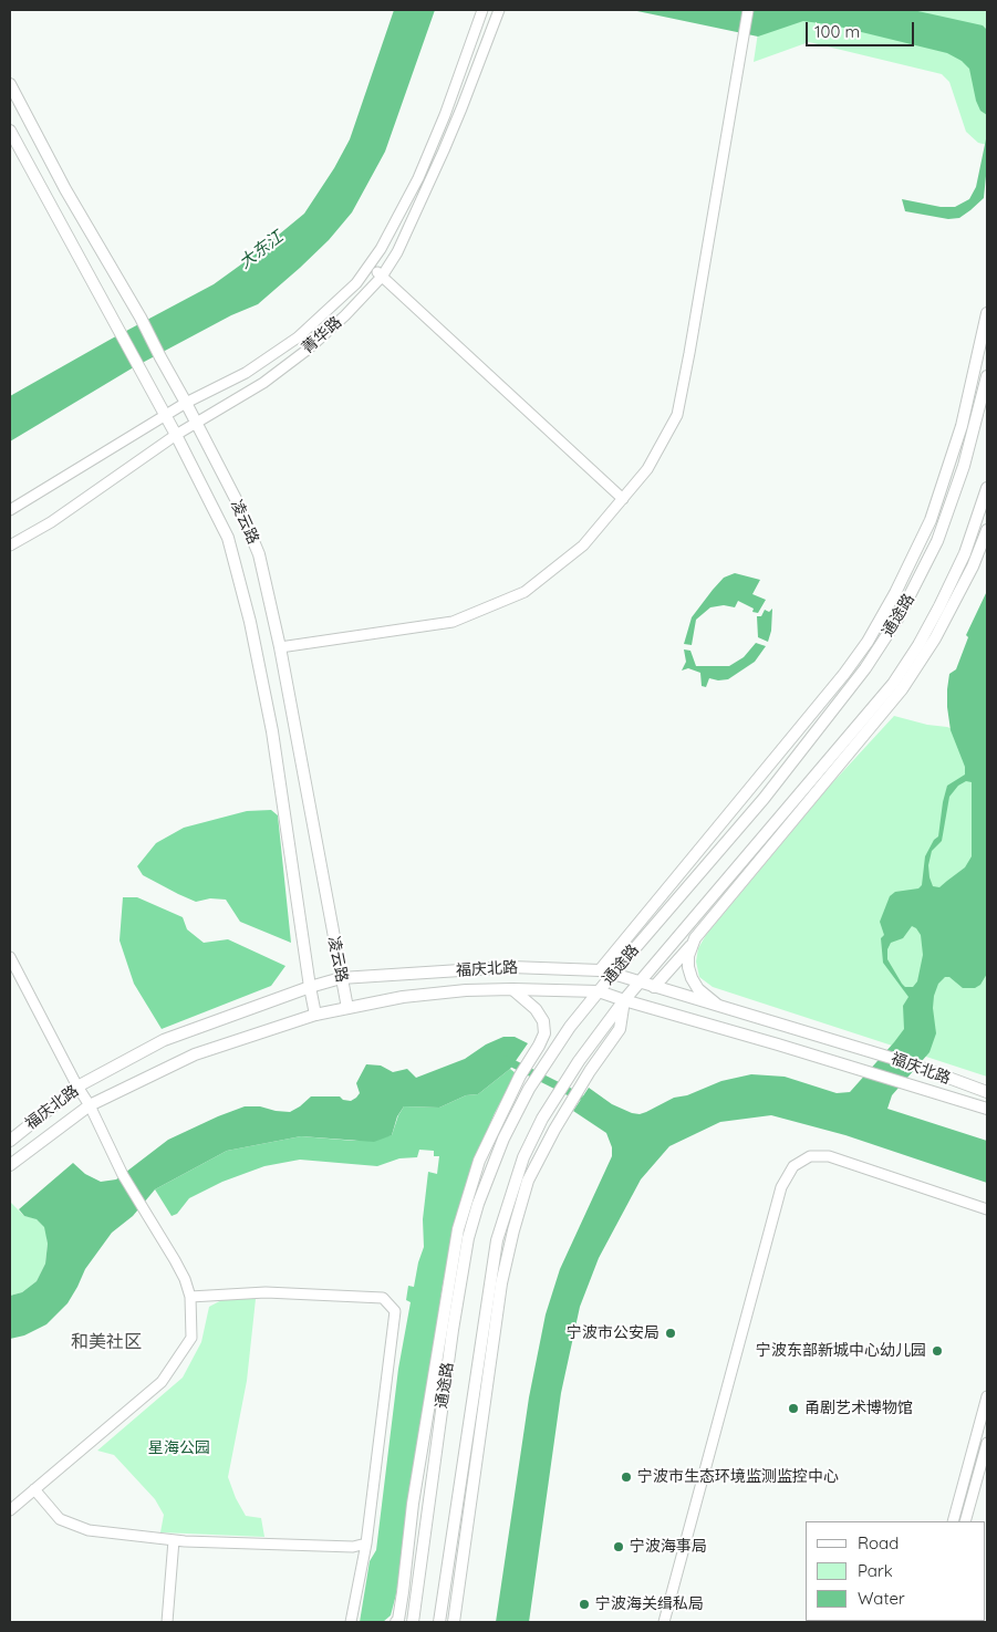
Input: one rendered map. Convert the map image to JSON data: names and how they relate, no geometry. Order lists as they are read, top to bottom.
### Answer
{
  "streets": {
    "main road": ["凌云路", "通途路", "福庆北路"],
    "street": ["菁华路"]
  },
  "crossings": [
    ["菁华路", "凌云路"],
    ["凌云路", "福庆北路"],
    ["通途路", "福庆北路"]
  ],
  "districts": ["和美社区"],
  "water": ["大东江"],
  "parks": ["星海公园"],
  "places": [
    "宁波市公安局",
    "宁波东部新城中心幼儿园",
    "甬剧艺术博物馆",
    "宁波市生态环境监测监控中心",
    "宁波海事局",
    "宁波海关缉私局"
  ],
  "legend": ["Road", "Park", "Water"],
  "scale_bar": "100 m"
}
